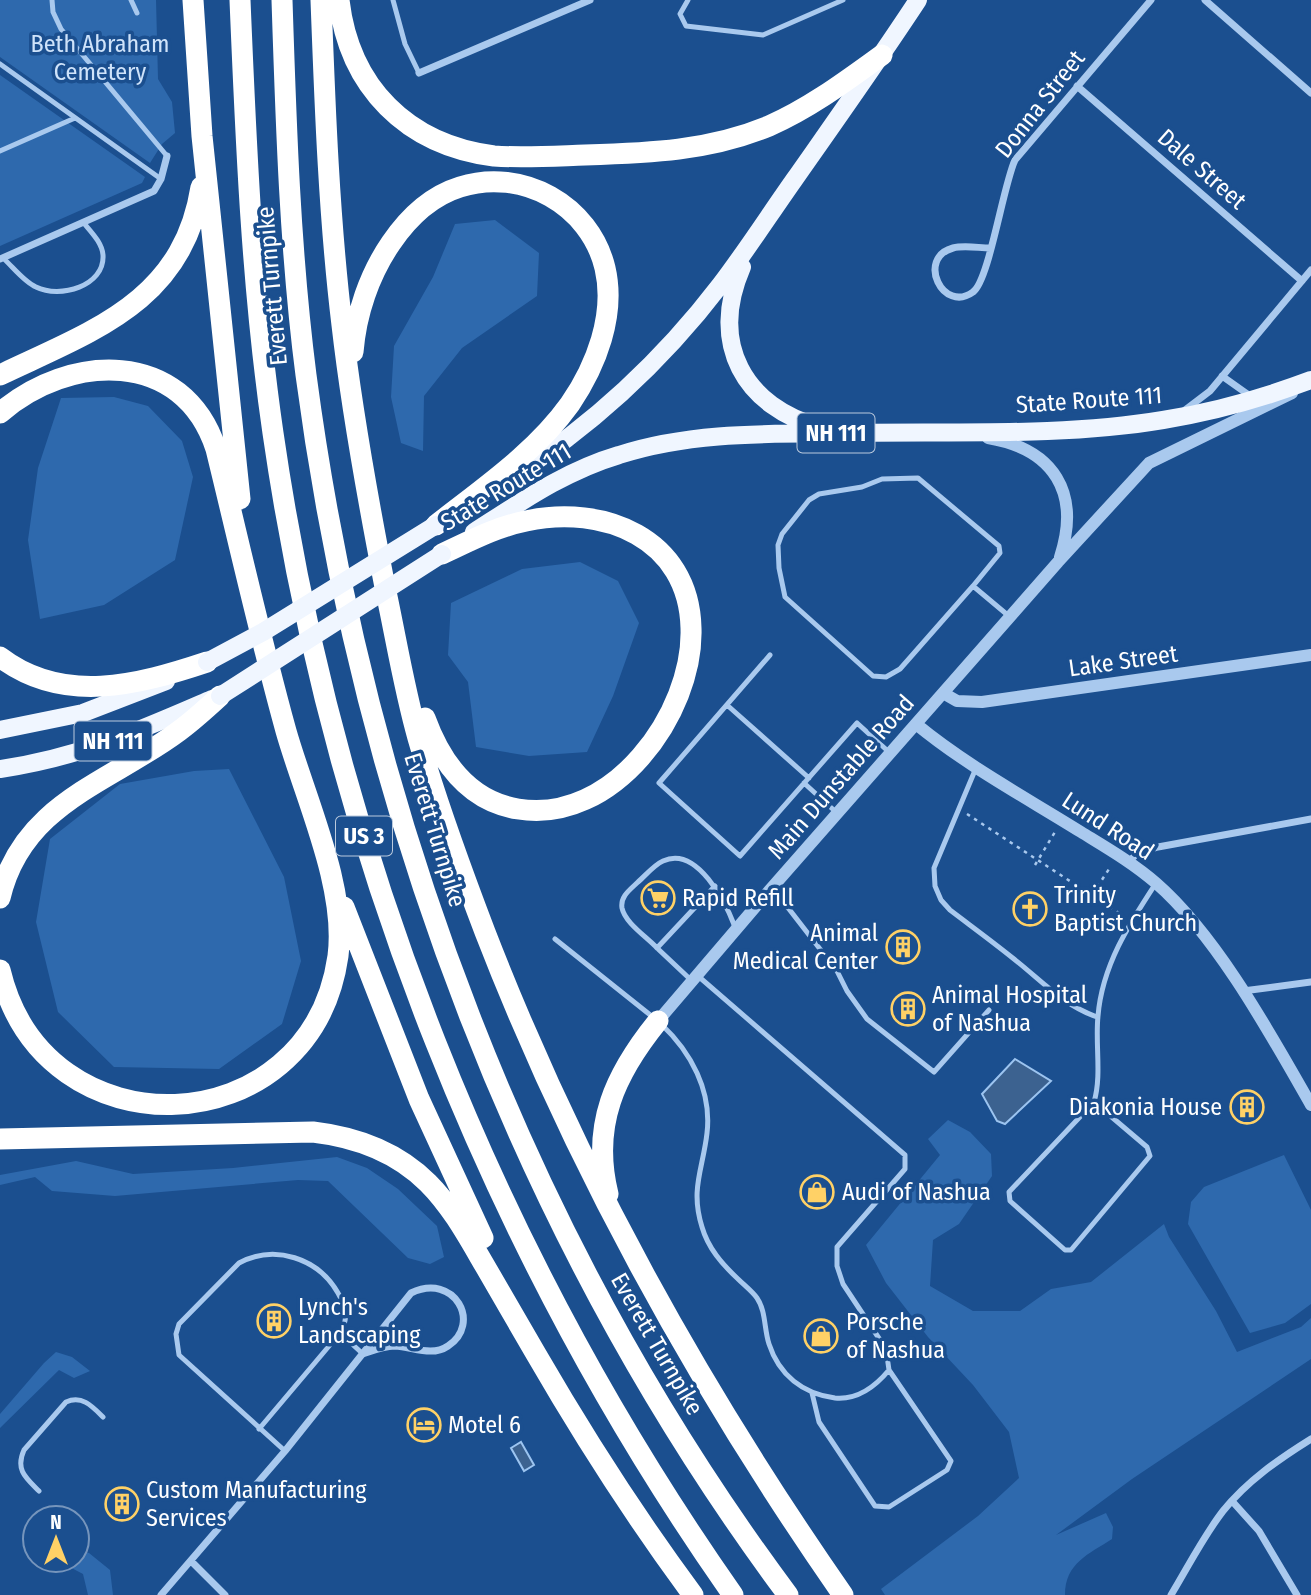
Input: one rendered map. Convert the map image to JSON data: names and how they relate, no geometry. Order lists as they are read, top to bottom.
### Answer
{
  "streets": {
    "highway": ["Everett Turnpike", "US 3"],
    "main road": ["State Route 111", "NH 111"],
    "street": [
      "Donna Street",
      "Dale Street",
      "Lake Street",
      "Main Dunstable Road",
      "Lund Road"
    ]
  },
  "crossings": [
    ["Donna Street", "Dale Street"],
    ["State Route 111", "NH 111"],
    ["State Route 111", "Main Dunstable Road"],
    ["NH 111", "Main Dunstable Road"],
    ["Lake Street", "Main Dunstable Road"],
    ["Main Dunstable Road", "Lund Road"]
  ],
  "parks": ["Beth Abraham Cemetery"],
  "places": {
    "supermarket": ["Rapid Refill"],
    "church": ["Trinity Baptist Church"],
    "building": [
      "Animal Medical Center",
      "Animal Hospital of Nashua",
      "Diakonia House",
      "Lynch's Landscaping",
      "Custom Manufacturing Services"
    ],
    "shop": ["Audi of Nashua", "Porsche of Nashua"],
    "hotel": ["Motel 6"]
  },
  "north": "top"
}
